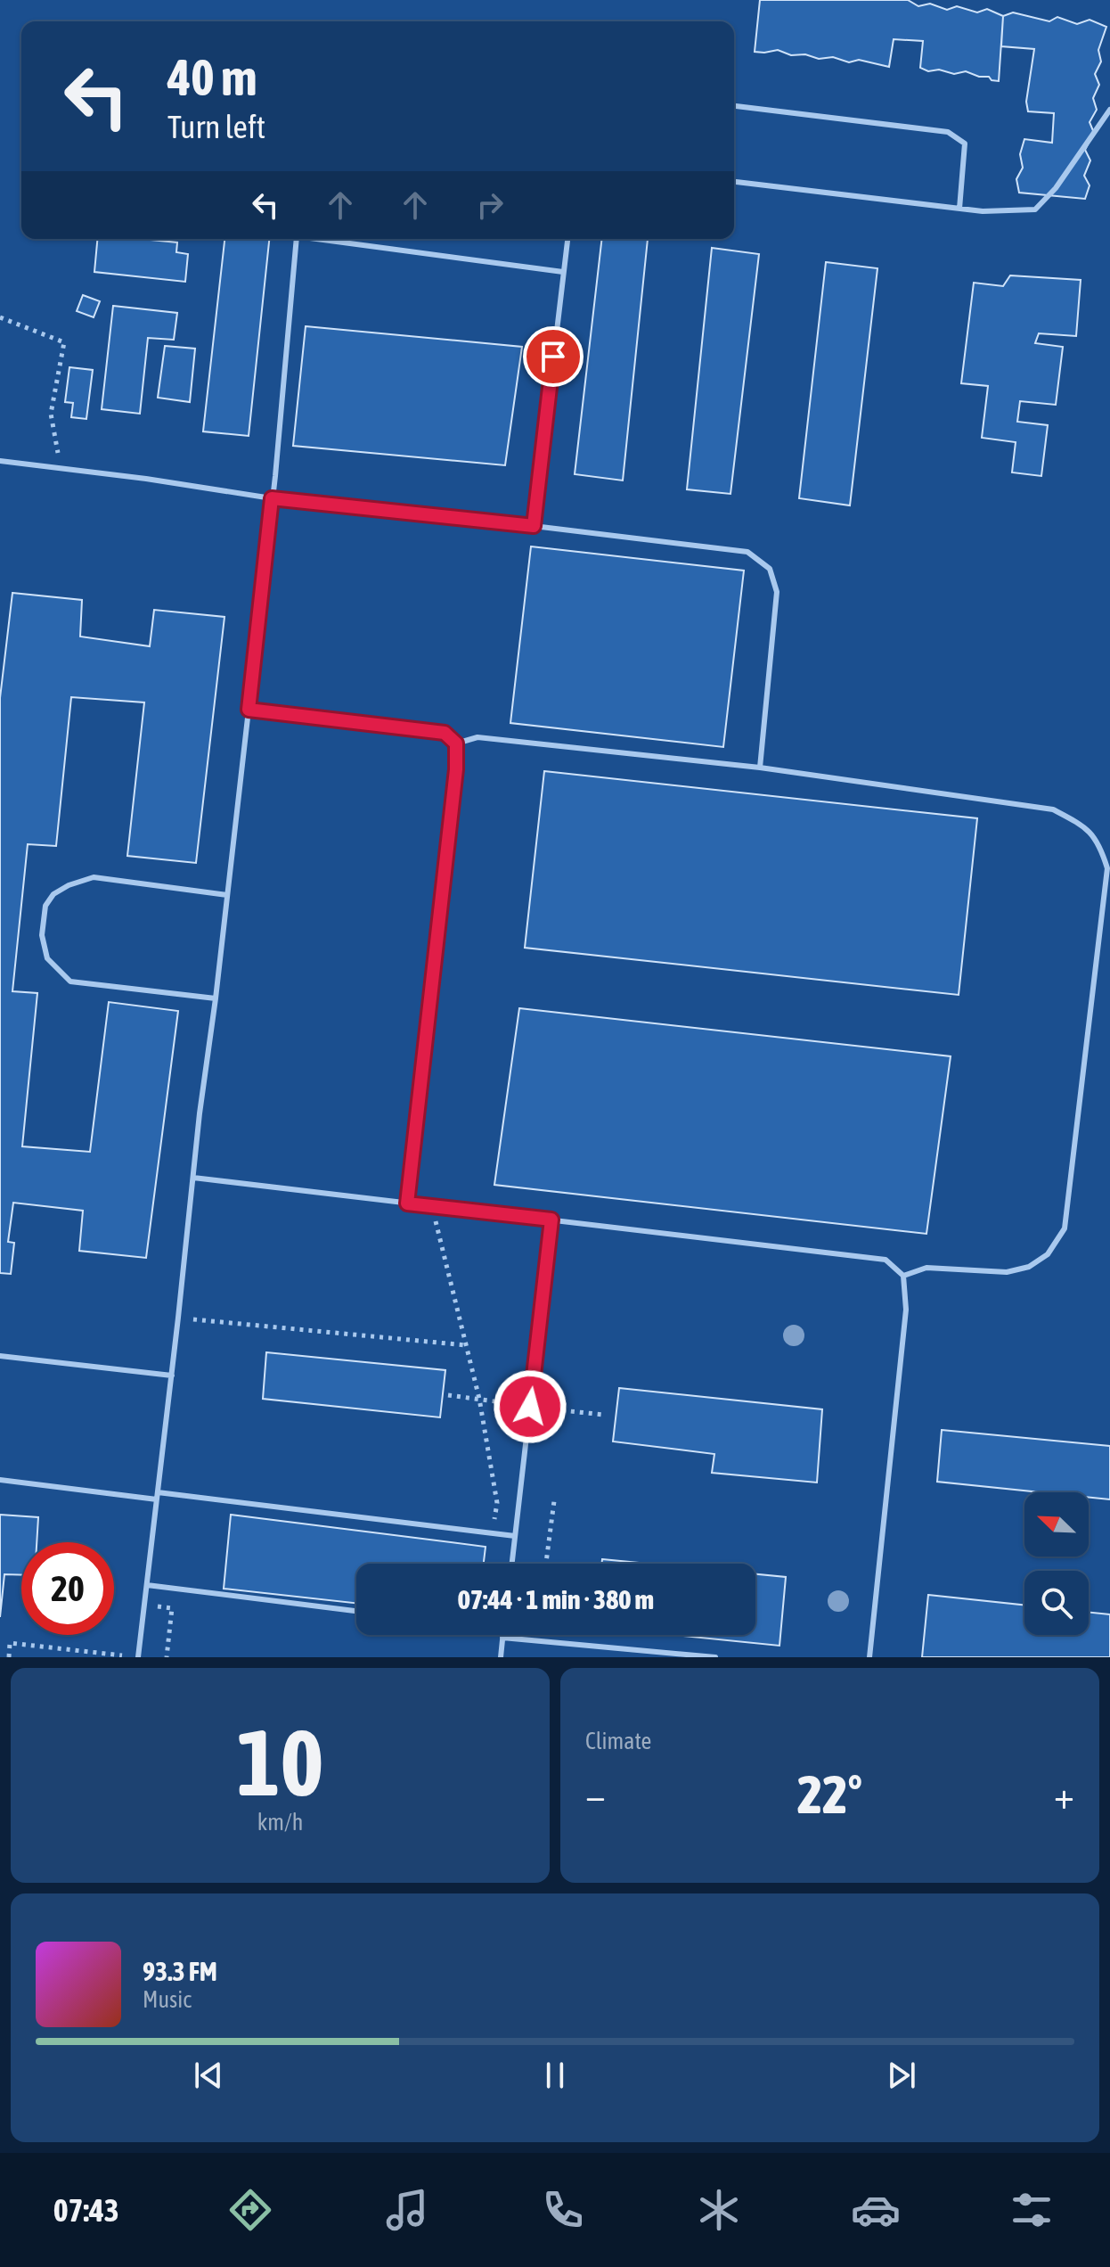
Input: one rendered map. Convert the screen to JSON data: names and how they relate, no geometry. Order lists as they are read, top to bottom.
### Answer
{
  "north": "top left",
  "page": {
    "turn": ["40 m", "Turn left"],
    "limit": "20",
    "trip": "07:44 · 1 min · 380 m",
    "tile": [
      ["10", "km/h"],
      "Climate"
    ],
    "heat": ["−", "22°", "+"],
    "song": ["93.3 FM", "Music"],
    "tabs": "07:43"
  }
}
